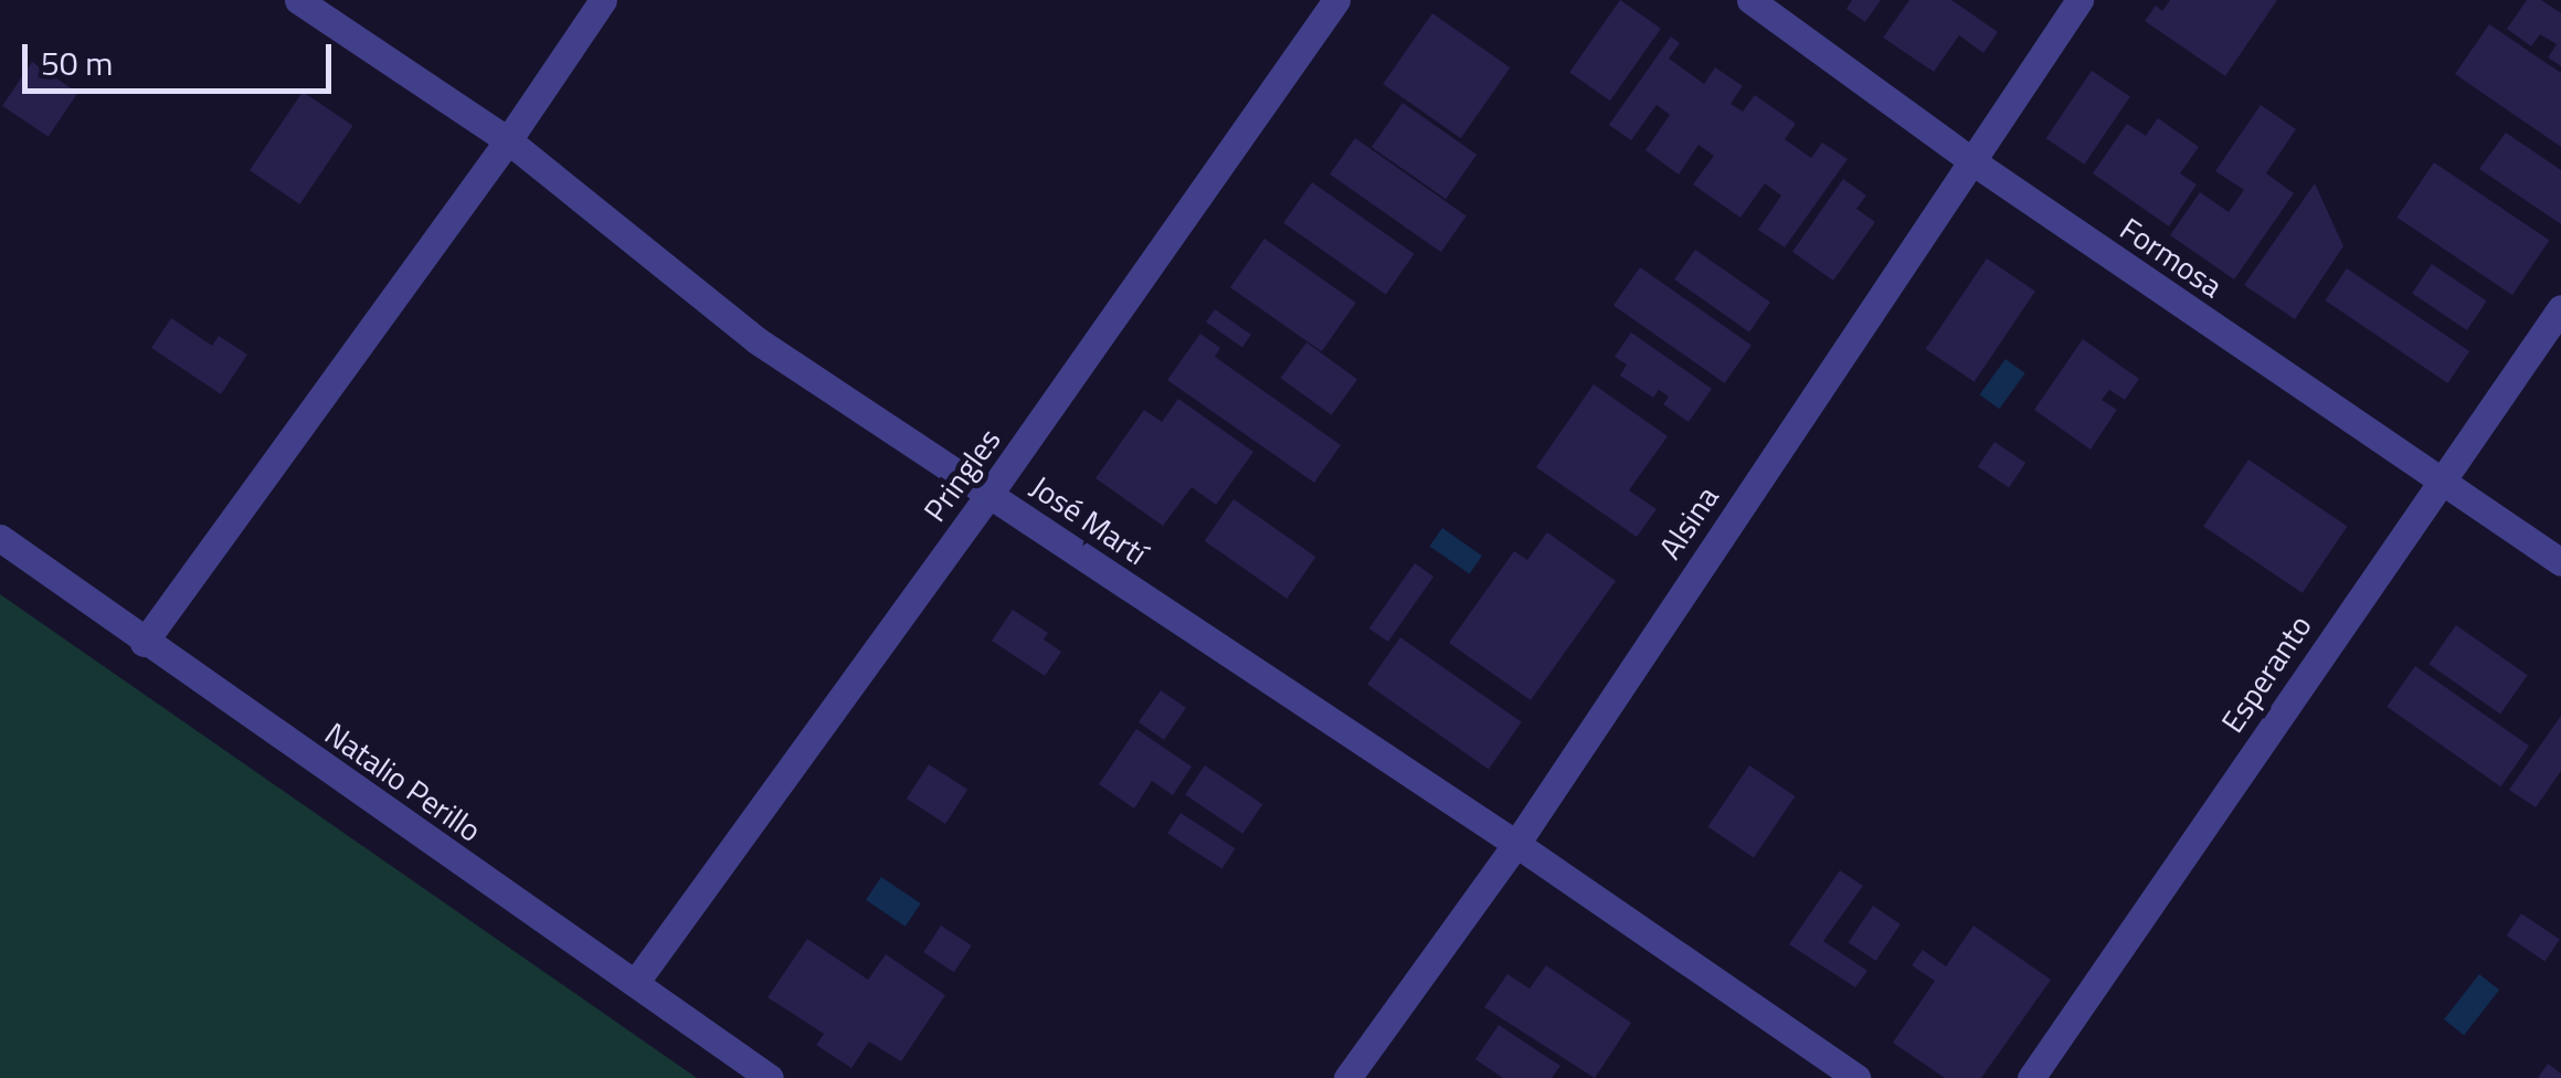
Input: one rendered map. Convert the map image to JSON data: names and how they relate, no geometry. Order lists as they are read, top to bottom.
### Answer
{
  "streets": {
    "street": [
      "Formosa",
      "Pringles",
      "José Martí",
      "Alsina",
      "Esperanto",
      "Natalio Perillo"
    ]
  },
  "crossings": [
    ["Formosa", "Alsina"],
    ["Formosa", "Esperanto"],
    ["Pringles", "José Martí"],
    ["Pringles", "Natalio Perillo"],
    ["José Martí", "Alsina"]
  ],
  "scale_bar": "50 m"
}
